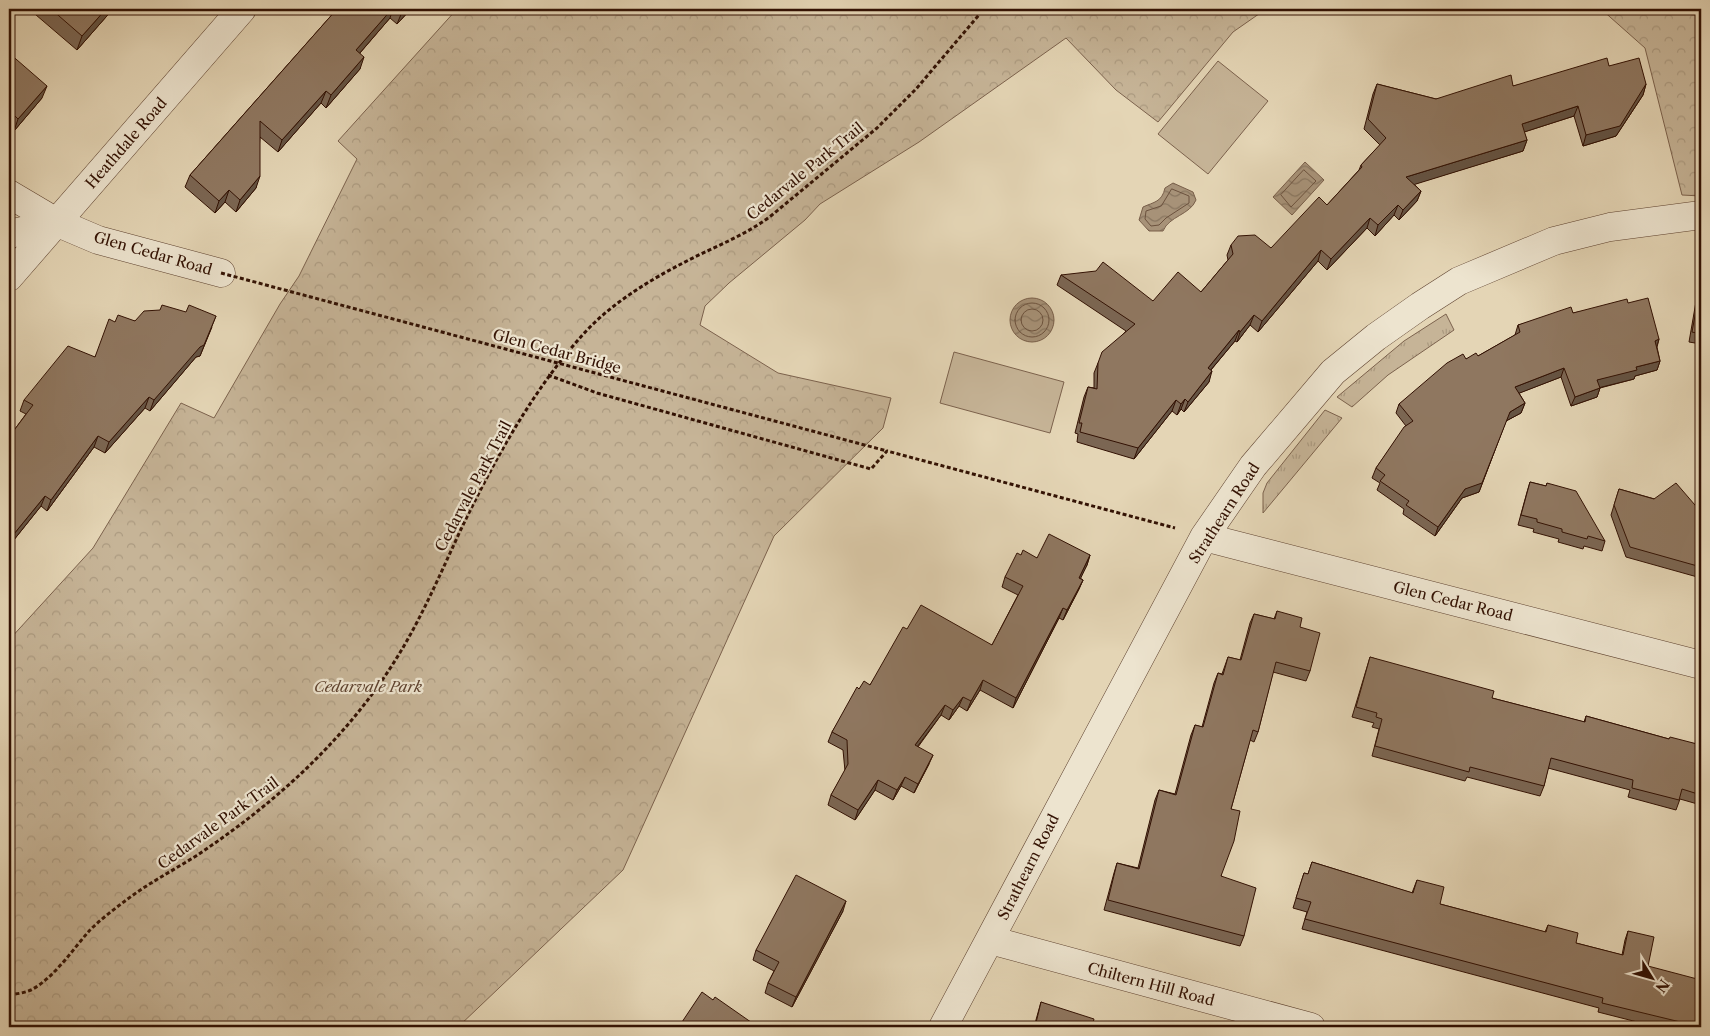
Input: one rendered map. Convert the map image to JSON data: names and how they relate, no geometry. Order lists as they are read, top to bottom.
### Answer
{
  "streets": {
    "street": [
      "Heathdale Road",
      "Glen Cedar Road",
      "Strathearn Road",
      "Chiltern Hill Road"
    ],
    "path": ["Cedarvale Park Trail", "Glen Cedar Bridge"]
  },
  "crossings": [
    ["Heathdale Road", "Glen Cedar Road"],
    ["Glen Cedar Road", "Glen Cedar Bridge"],
    ["Glen Cedar Road", "Strathearn Road"],
    ["Glen Cedar Bridge", "Strathearn Road"],
    ["Strathearn Road", "Chiltern Hill Road"]
  ],
  "parks": ["Cedarvale Park"],
  "north": "bottom right"
}
